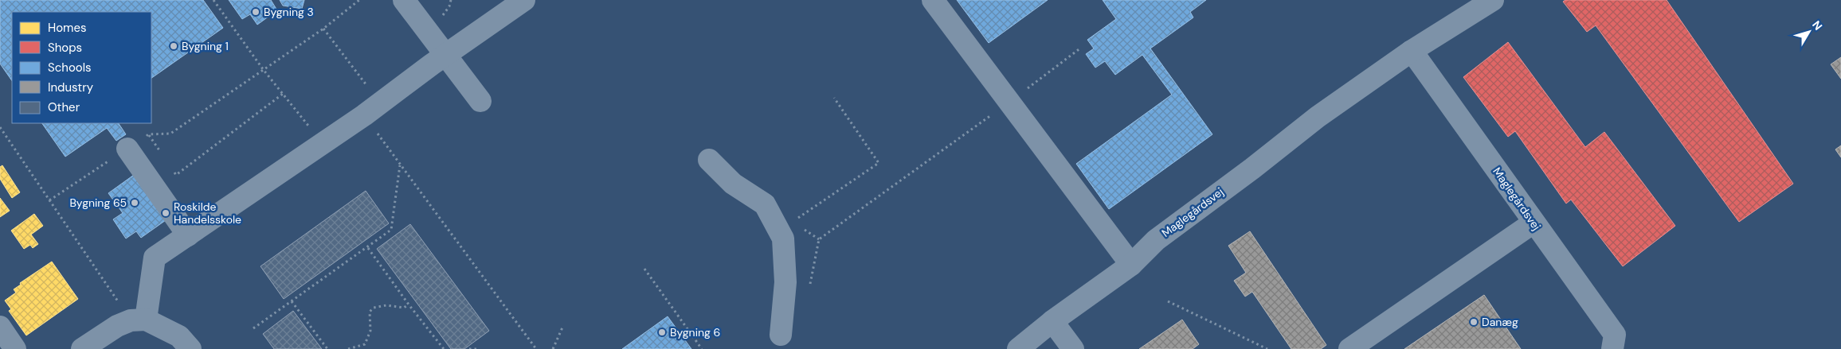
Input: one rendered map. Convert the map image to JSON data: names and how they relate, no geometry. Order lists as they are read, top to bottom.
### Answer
{
  "streets": {
    "street": ["Maglegårdsvej"]
  },
  "places": [
    "Bygning 3",
    "Bygning 1",
    "Bygning 65",
    "Roskilde Handelsskole",
    "Danæg",
    "Bygning 6"
  ],
  "legend": [
    "Homes",
    "Shops",
    "Schools",
    "Industry",
    "Other"
  ],
  "north": "top right"
}
